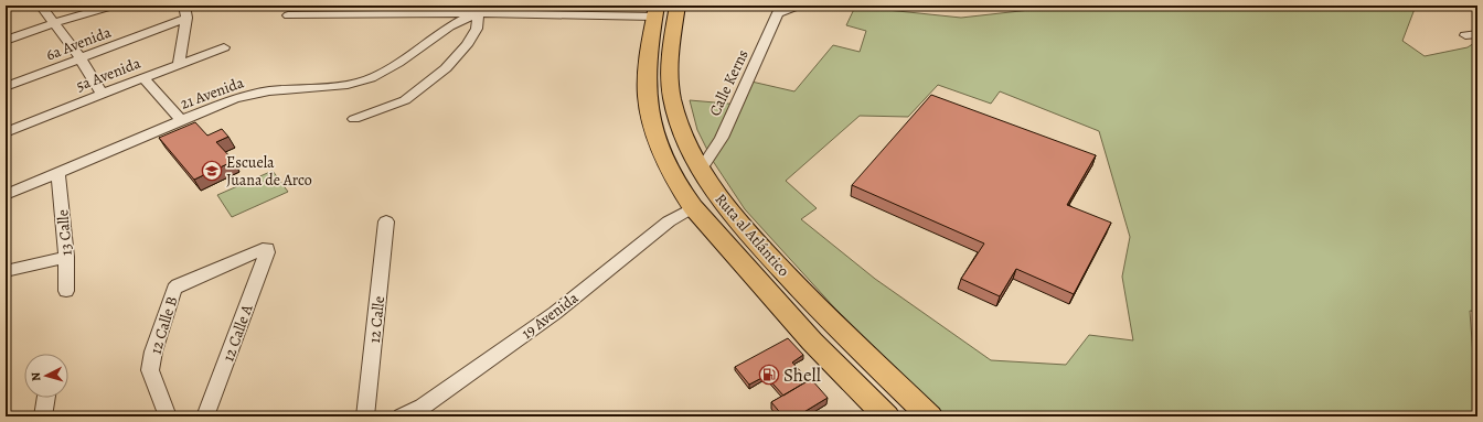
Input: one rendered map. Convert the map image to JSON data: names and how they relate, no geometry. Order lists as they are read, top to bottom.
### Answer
{
  "streets": {
    "highway": ["Ruta al Atlántico"],
    "street": [
      "6a Avenida",
      "5a Avenida",
      "Calle Kerns",
      "21 Avenida",
      "13 Calle",
      "19 Avenida",
      "12 Calle",
      "12 Calle B",
      "12 Calle A"
    ]
  },
  "crossings": [
    ["Calle Kerns", "Ruta al Atlántico"],
    ["21 Avenida", "13 Calle"],
    ["Ruta al Atlántico", "19 Avenida"],
    ["12 Calle B", "12 Calle A"]
  ],
  "places": {
    "school or university": ["Escuela Juana de Arco"],
    "fuel station": ["Shell"]
  },
  "north": "left"
}
